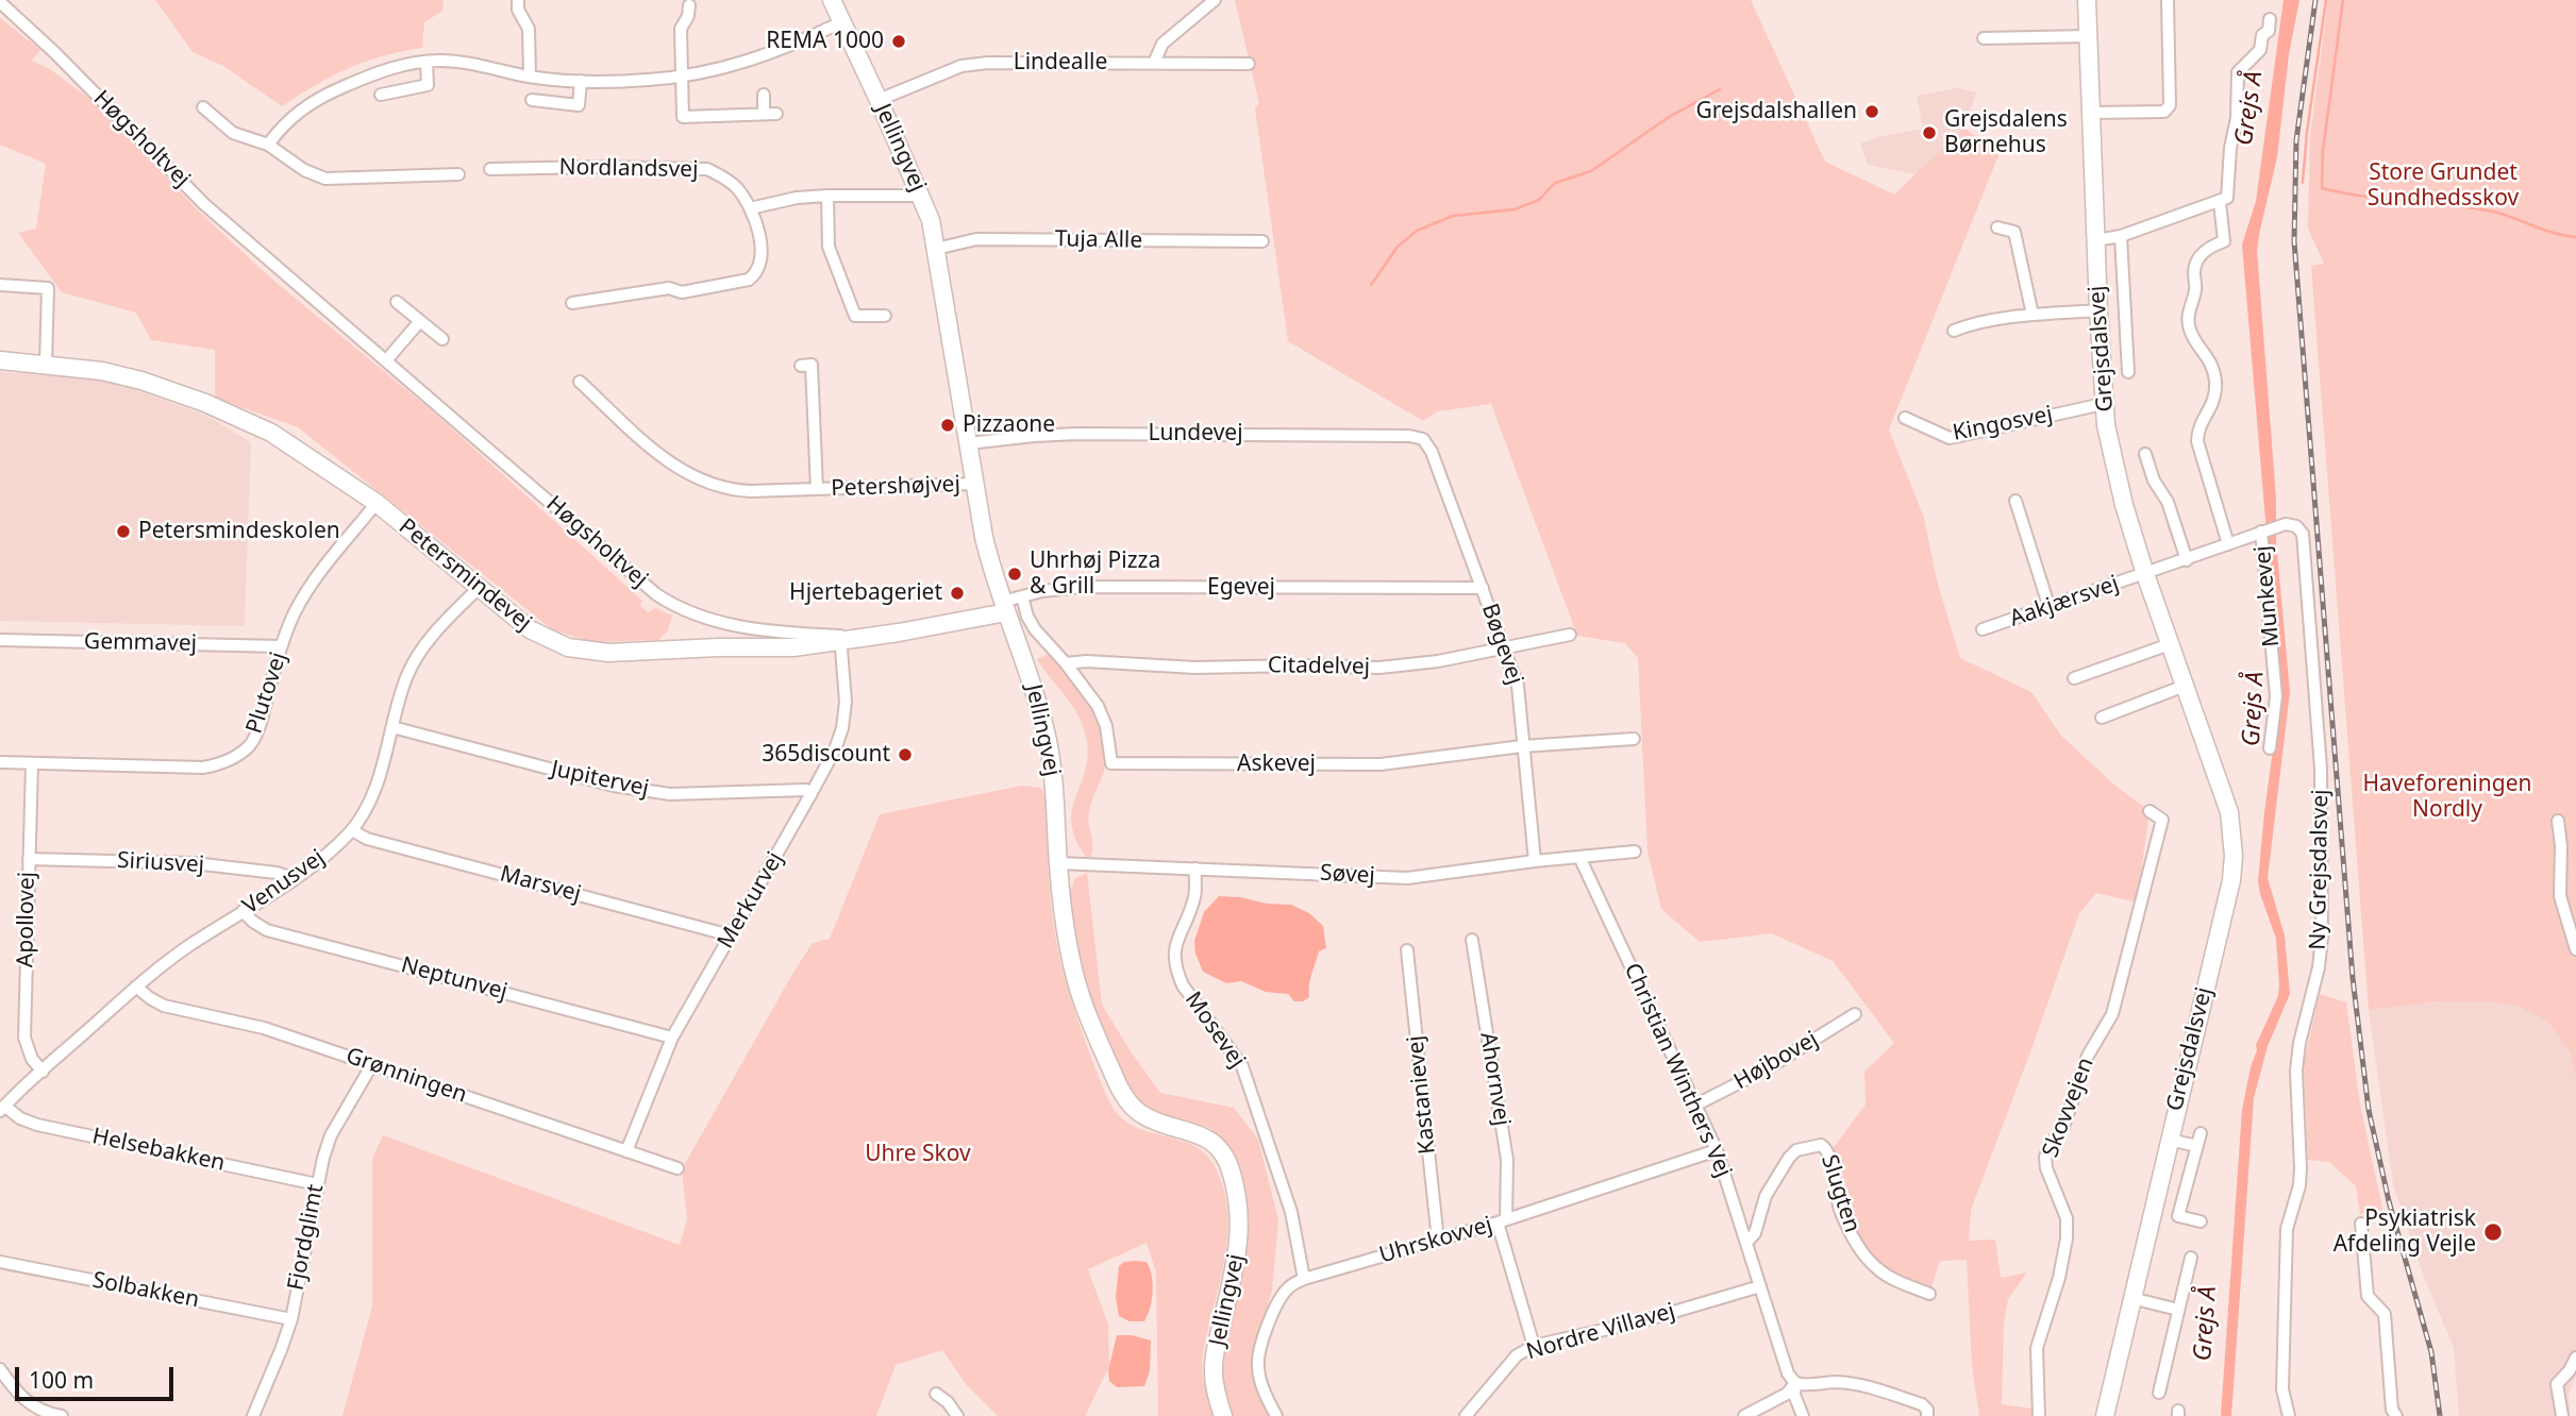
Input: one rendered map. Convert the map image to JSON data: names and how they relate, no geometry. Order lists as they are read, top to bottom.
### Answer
{
  "streets": {
    "street": [
      "Lindealle",
      "Høgsholtvej",
      "Jellingvej",
      "Nordlandsvej",
      "Tuja Alle",
      "Grejsdalsvej",
      "Kingosvej",
      "Lundevej",
      "Petershøjvej",
      "Petersmindevej",
      "Egevej",
      "Munkevej",
      "Aakjærsvej",
      "Gemmavej",
      "Bøgevej",
      "Citadelvej",
      "Plutovej",
      "Askevej",
      "Jupitervej",
      "Siriusvej",
      "Ny Grejsdalsvej",
      "Søvej",
      "Venusvej",
      "Marsvej",
      "Merkurvej",
      "Apollovej",
      "Neptunvej",
      "Mosevej",
      "Højbovej",
      "Christian Winthers Vej",
      "Grønningen",
      "Ahornvej",
      "Kastanievej",
      "Skovvejen",
      "Helsebakken",
      "Slugten",
      "Fjordglimt",
      "Uhrskovvej",
      "Solbakken",
      "Nordre Villavej"
    ]
  },
  "crossings": [
    ["Lindealle", "Jellingvej"],
    ["Høgsholtvej", "Petersmindevej"],
    ["Høgsholtvej", "Merkurvej"],
    ["Jellingvej", "Tuja Alle"],
    ["Jellingvej", "Lundevej"],
    ["Jellingvej", "Petershøjvej"],
    ["Jellingvej", "Petersmindevej"],
    ["Jellingvej", "Egevej"],
    ["Jellingvej", "Søvej"],
    ["Grejsdalsvej", "Kingosvej"],
    ["Grejsdalsvej", "Aakjærsvej"],
    ["Grejsdalsvej", "Ny Grejsdalsvej"],
    ["Lundevej", "Bøgevej"],
    ["Petersmindevej", "Egevej"],
    ["Petersmindevej", "Plutovej"],
    ["Petersmindevej", "Venusvej"],
    ["Petersmindevej", "Merkurvej"],
    ["Egevej", "Bøgevej"],
    ["Egevej", "Askevej"],
    ["Munkevej", "Ny Grejsdalsvej"],
    ["Aakjærsvej", "Ny Grejsdalsvej"],
    ["Gemmavej", "Plutovej"],
    ["Bøgevej", "Citadelvej"],
    ["Bøgevej", "Askevej"],
    ["Bøgevej", "Søvej"],
    ["Citadelvej", "Askevej"],
    ["Plutovej", "Apollovej"],
    ["Jupitervej", "Venusvej"],
    ["Jupitervej", "Merkurvej"],
    ["Siriusvej", "Venusvej"],
    ["Siriusvej", "Apollovej"],
    ["Søvej", "Mosevej"],
    ["Søvej", "Christian Winthers Vej"],
    ["Venusvej", "Marsvej"],
    ["Venusvej", "Apollovej"],
    ["Venusvej", "Neptunvej"],
    ["Venusvej", "Grønningen"],
    ["Venusvej", "Helsebakken"],
    ["Marsvej", "Merkurvej"],
    ["Merkurvej", "Neptunvej"],
    ["Merkurvej", "Grønningen"],
    ["Mosevej", "Uhrskovvej"],
    ["Højbovej", "Christian Winthers Vej"],
    ["Christian Winthers Vej", "Slugten"],
    ["Christian Winthers Vej", "Uhrskovvej"],
    ["Christian Winthers Vej", "Nordre Villavej"],
    ["Grønningen", "Fjordglimt"],
    ["Ahornvej", "Uhrskovvej"],
    ["Ahornvej", "Nordre Villavej"],
    ["Kastanievej", "Uhrskovvej"],
    ["Helsebakken", "Fjordglimt"],
    ["Fjordglimt", "Solbakken"]
  ],
  "water": ["Grejs Å"],
  "parks": ["Store Grundet Sundhedsskov", "Haveforeningen Nordly", "Uhre Skov"],
  "places": [
    "REMA 1000",
    "Grejsdalshallen",
    "Grejsdalens Børnehus",
    "Pizzaone",
    "Petersmindeskolen",
    "Uhrhøj Pizza & Grill",
    "Hjertebageriet",
    "365discount",
    "Psykiatrisk Afdeling Vejle"
  ],
  "scale_bar": "100 m"
}
